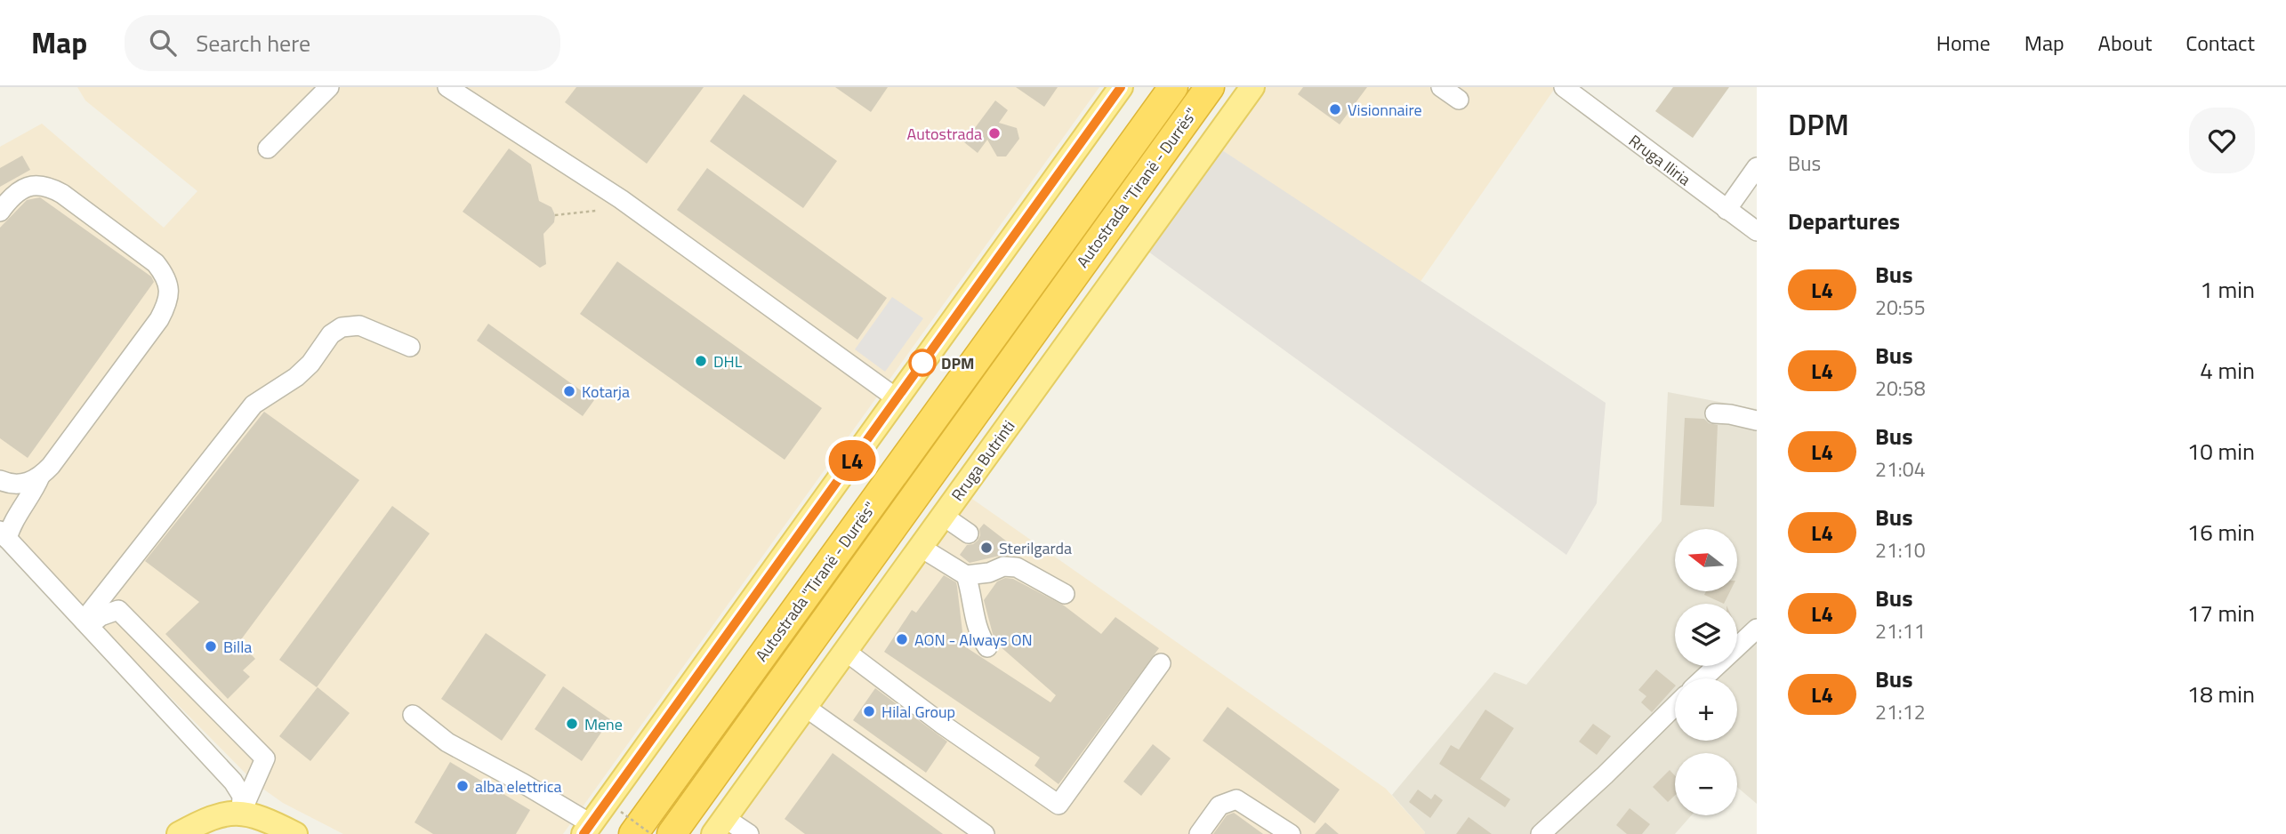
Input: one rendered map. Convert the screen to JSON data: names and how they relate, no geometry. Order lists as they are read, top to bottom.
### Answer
{
  "streets": {
    "highway": ["Autostrada \"Tiranë - Durrës\""],
    "main road": ["Rruga Butrinti"],
    "street": ["Rruga Iliria"]
  },
  "places": [
    "Visionnaire",
    "Autostrada",
    "DHL",
    "DPM",
    "Kotarja",
    "Sterilgarda",
    "AON - Always ON",
    "Billa",
    "Hilal Group",
    "Mene",
    "alba elettrica"
  ],
  "lines": ["bus line L4"],
  "north": "left",
  "page": {
    "header": "Map",
    "search": "Search here",
    "nav": [
      "Home",
      "Map",
      "About",
      "Contact"
    ],
    "on_map": "L4",
    "heading": [
      ["DPM", "Bus"],
      "Departures"
    ],
    "list": [
      {
        "mark": "L4",
        "name": "Bus",
        "note": "20:55",
        "value": "1 min"
      },
      {
        "mark": "L4",
        "name": "Bus",
        "note": "20:58",
        "value": "4 min"
      },
      {
        "mark": "L4",
        "name": "Bus",
        "note": "21:04",
        "value": "10 min"
      },
      {
        "mark": "L4",
        "name": "Bus",
        "note": "21:10",
        "value": "16 min"
      },
      {
        "mark": "L4",
        "name": "Bus",
        "note": "21:11",
        "value": "17 min"
      },
      {
        "mark": "L4",
        "name": "Bus",
        "note": "21:12",
        "value": "18 min"
      }
    ],
    "map_buttons": ["+", "−"]
  }
}
